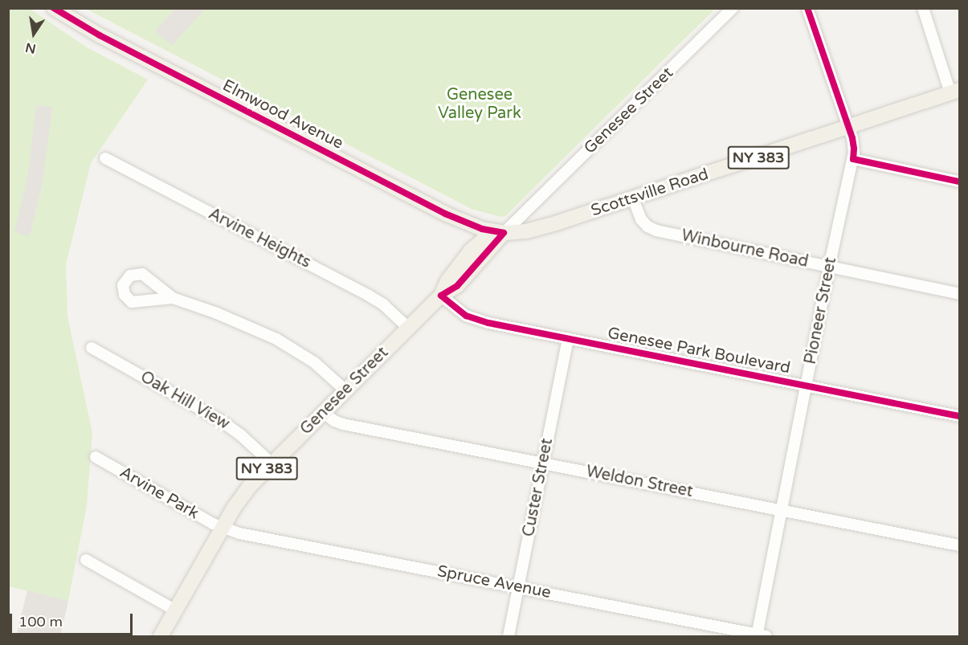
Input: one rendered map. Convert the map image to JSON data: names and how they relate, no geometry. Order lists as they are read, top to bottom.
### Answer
{
  "streets": {
    "main road": [
      "Genesee Street",
      "Elmwood Avenue",
      "NY 383",
      "Scottsville Road"
    ],
    "street": [
      "Arvine Heights",
      "Winbourne Road",
      "Pioneer Street",
      "Genesee Park Boulevard",
      "Oak Hill View",
      "Weldon Street",
      "Custer Street",
      "Arvine Park",
      "Spruce Avenue"
    ]
  },
  "crossings": [
    ["Genesee Street", "Elmwood Avenue"],
    ["Genesee Street", "Scottsville Road"],
    ["Genesee Street", "Arvine Heights"],
    ["Genesee Street", "Genesee Park Boulevard"],
    ["Genesee Street", "Oak Hill View"],
    ["Genesee Street", "Weldon Street"],
    ["Genesee Street", "Arvine Park"],
    ["Genesee Street", "Spruce Avenue"],
    ["Elmwood Avenue", "Scottsville Road"],
    ["Scottsville Road", "Winbourne Road"],
    ["Scottsville Road", "Pioneer Street"],
    ["Winbourne Road", "Pioneer Street"],
    ["Pioneer Street", "Genesee Park Boulevard"],
    ["Pioneer Street", "Weldon Street"],
    ["Pioneer Street", "Spruce Avenue"],
    ["Genesee Park Boulevard", "Custer Street"],
    ["Weldon Street", "Custer Street"],
    ["Custer Street", "Spruce Avenue"],
    ["Arvine Park", "Spruce Avenue"]
  ],
  "parks": ["Genesee Valley Park"],
  "scale_bar": "100 m",
  "north": "bottom"
}
